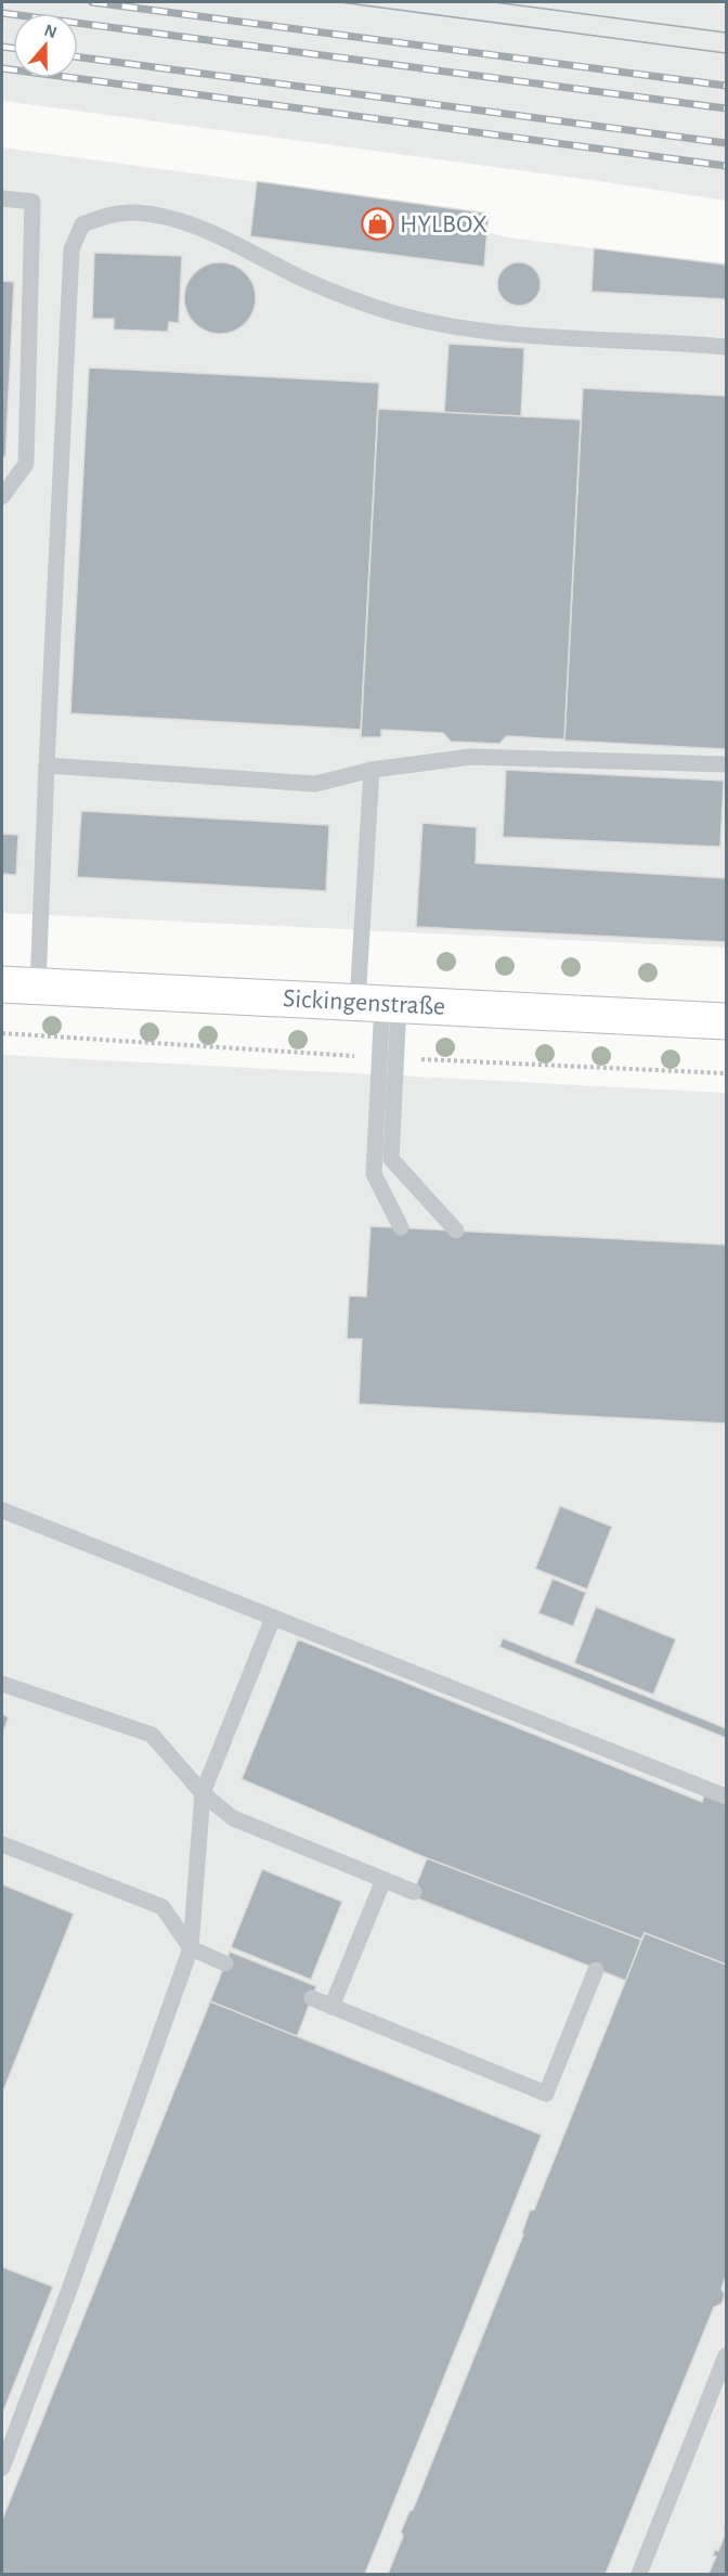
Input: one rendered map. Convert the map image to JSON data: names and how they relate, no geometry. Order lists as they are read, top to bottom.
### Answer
{
  "streets": {
    "main road": ["Sickingenstraße"]
  },
  "places": {
    "shop": ["HYLBOX"]
  },
  "north": "top"
}
